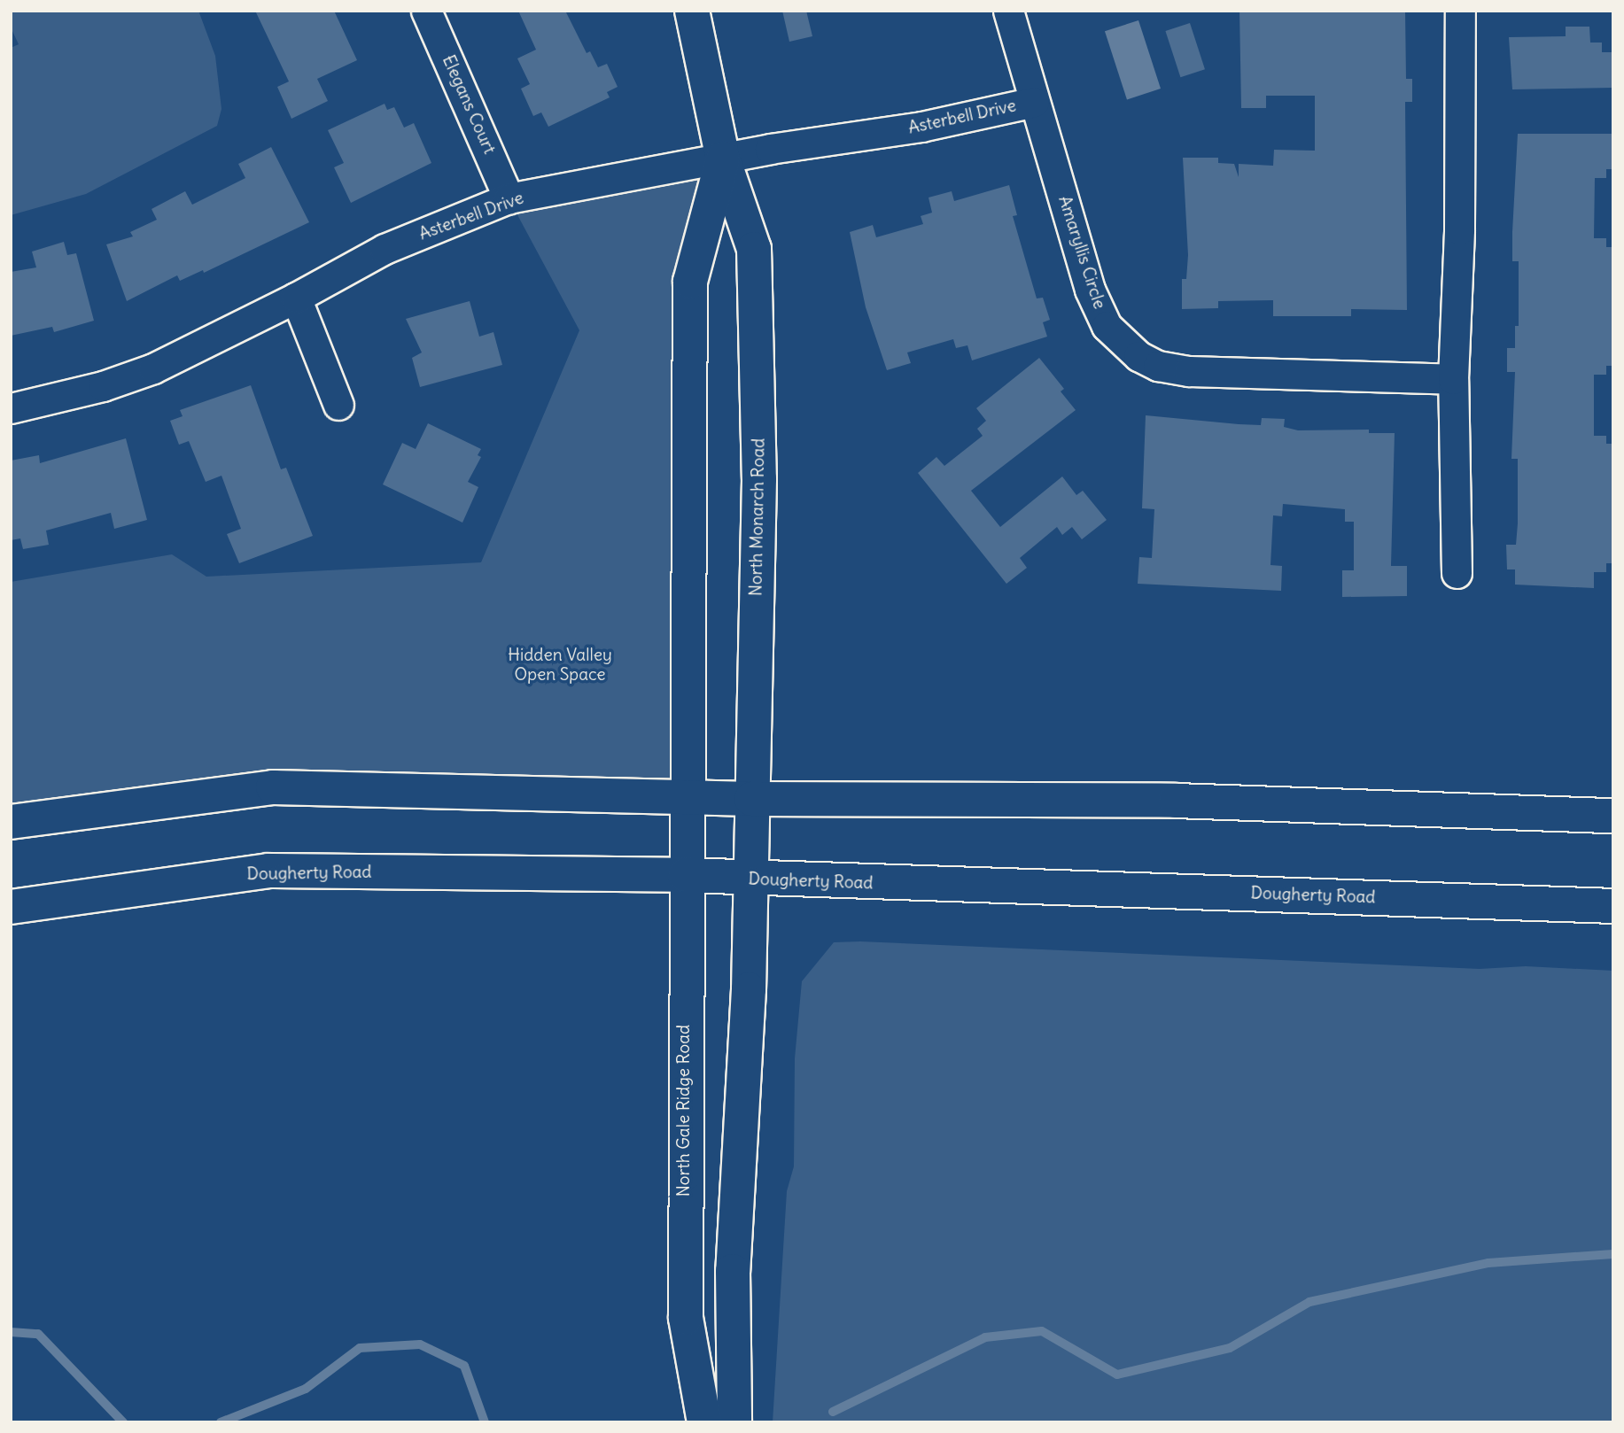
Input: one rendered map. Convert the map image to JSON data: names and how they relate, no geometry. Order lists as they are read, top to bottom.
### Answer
{
  "streets": {
    "main road": ["North Monarch Road", "Dougherty Road", "North Gale Ridge Road"],
    "street": ["Elegans Court", "Asterbell Drive", "Amaryllis Circle"]
  },
  "crossings": [
    ["Elegans Court", "Asterbell Drive"],
    ["Asterbell Drive", "Amaryllis Circle"],
    ["Asterbell Drive", "North Monarch Road"],
    ["North Monarch Road", "Dougherty Road"],
    ["North Monarch Road", "North Gale Ridge Road"],
    ["Dougherty Road", "North Gale Ridge Road"]
  ],
  "parks": ["Hidden Valley Open Space"]
}
